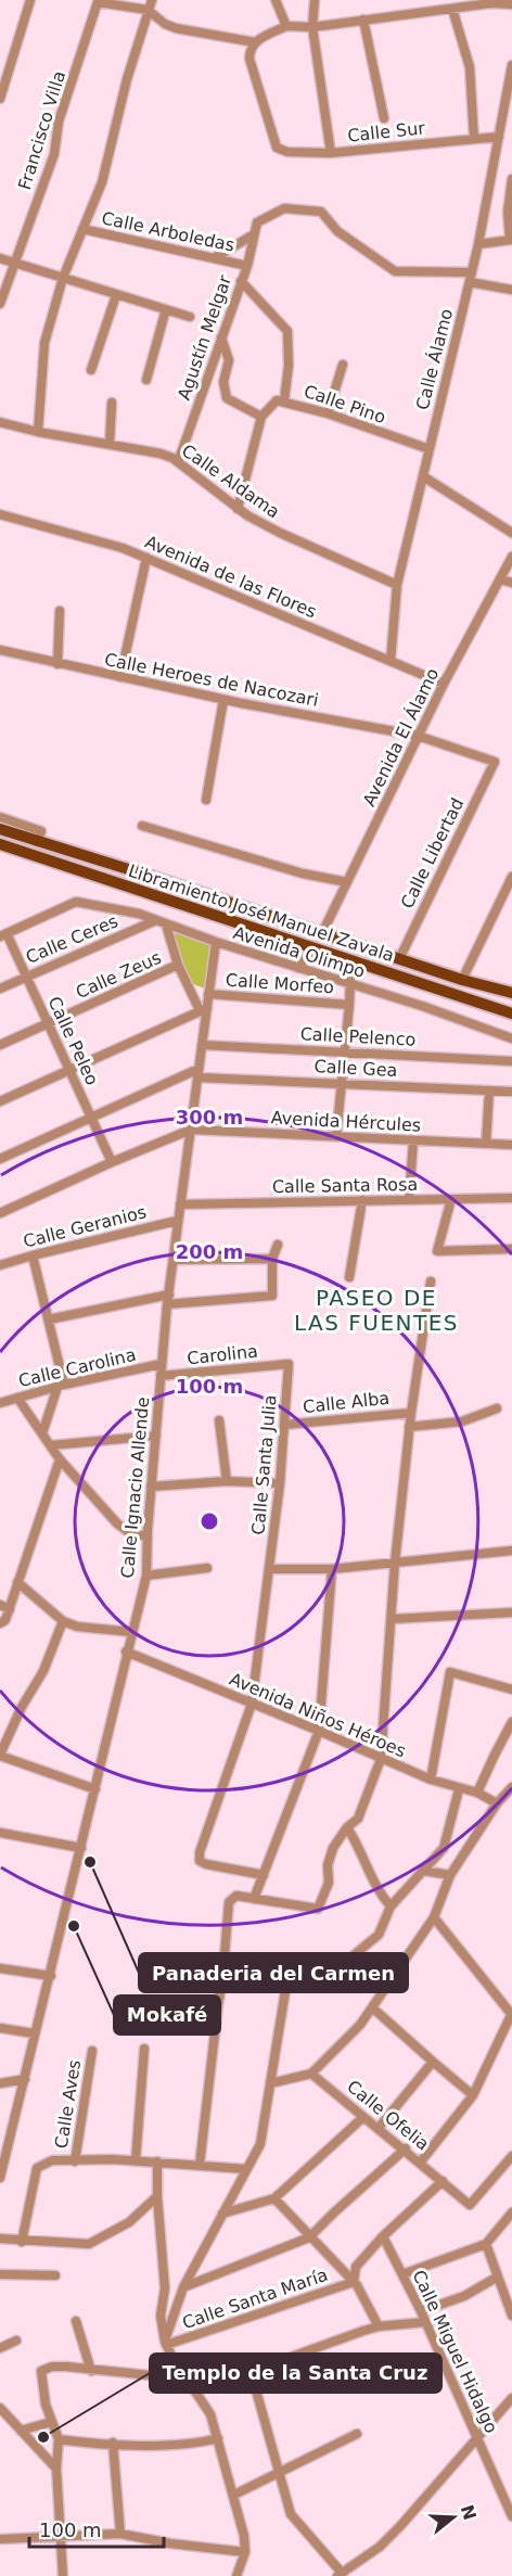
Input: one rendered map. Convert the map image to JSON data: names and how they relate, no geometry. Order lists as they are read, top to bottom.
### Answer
{
  "streets": {
    "main road": ["Libramiento José Manuel Zavala"],
    "street": [
      "Francisco Villa",
      "Calle Sur",
      "Calle Arboledas",
      "Agustín Melgar",
      "Calle Álamo",
      "Calle Pino",
      "Calle Aldama",
      "Avenida de las Flores",
      "Calle Heroes de Nacozari",
      "Avenida El Álamo",
      "Calle Libertad",
      "Calle Ceres",
      "Avenida Olimpo",
      "Calle Zeus",
      "Calle Morfeo",
      "Calle Pelenco",
      "Calle Peleo",
      "Calle Gea",
      "Avenida Hércules",
      "Calle Santa Rosa",
      "Calle Geranios",
      "Carolina",
      "Calle Carolina",
      "Calle Alba",
      "Calle Santa Julia",
      "Calle Ignacio Allende",
      "Avenida Niños Héroes",
      "Calle Aves",
      "Calle Ofelia",
      "Calle Santa María",
      "Calle Miguel Hidalgo"
    ]
  },
  "crossings": [
    ["Calle Sur", "Calle Álamo"],
    ["Calle Arboledas", "Agustín Melgar"],
    ["Agustín Melgar", "Calle Álamo"],
    ["Agustín Melgar", "Calle Aldama"],
    ["Calle Álamo", "Calle Pino"],
    ["Calle Álamo", "Calle Aldama"],
    ["Calle Álamo", "Avenida de las Flores"],
    ["Avenida de las Flores", "Avenida El Álamo"],
    ["Calle Heroes de Nacozari", "Avenida El Álamo"],
    ["Calle Heroes de Nacozari", "Calle Libertad"],
    ["Avenida El Álamo", "Libramiento José Manuel Zavala"],
    ["Calle Libertad", "Libramiento José Manuel Zavala"],
    ["Calle Ceres", "Avenida Olimpo"],
    ["Calle Ceres", "Calle Peleo"],
    ["Avenida Olimpo", "Calle Peleo"],
    ["Avenida Olimpo", "Calle Ignacio Allende"],
    ["Calle Zeus", "Calle Peleo"],
    ["Calle Morfeo", "Calle Ignacio Allende"],
    ["Calle Pelenco", "Calle Ignacio Allende"],
    ["Calle Peleo", "Avenida Hércules"],
    ["Calle Gea", "Calle Ignacio Allende"],
    ["Avenida Hércules", "Calle Ignacio Allende"],
    ["Calle Santa Rosa", "Calle Ignacio Allende"],
    ["Calle Geranios", "Calle Ignacio Allende"],
    ["Carolina", "Calle Santa Julia"],
    ["Carolina", "Calle Ignacio Allende"],
    ["Calle Carolina", "Calle Ignacio Allende"],
    ["Calle Alba", "Calle Santa Julia"],
    ["Calle Santa Julia", "Avenida Niños Héroes"],
    ["Calle Ignacio Allende", "Avenida Niños Héroes"]
  ],
  "districts": ["PASEO DE LAS FUENTES"],
  "places": ["Panaderia del Carmen", "Mokafé", "Templo de la Santa Cruz"],
  "scale_bar": "100 m",
  "north": "right",
  "rings": ["300 m", "200 m", "100 m"]
}
